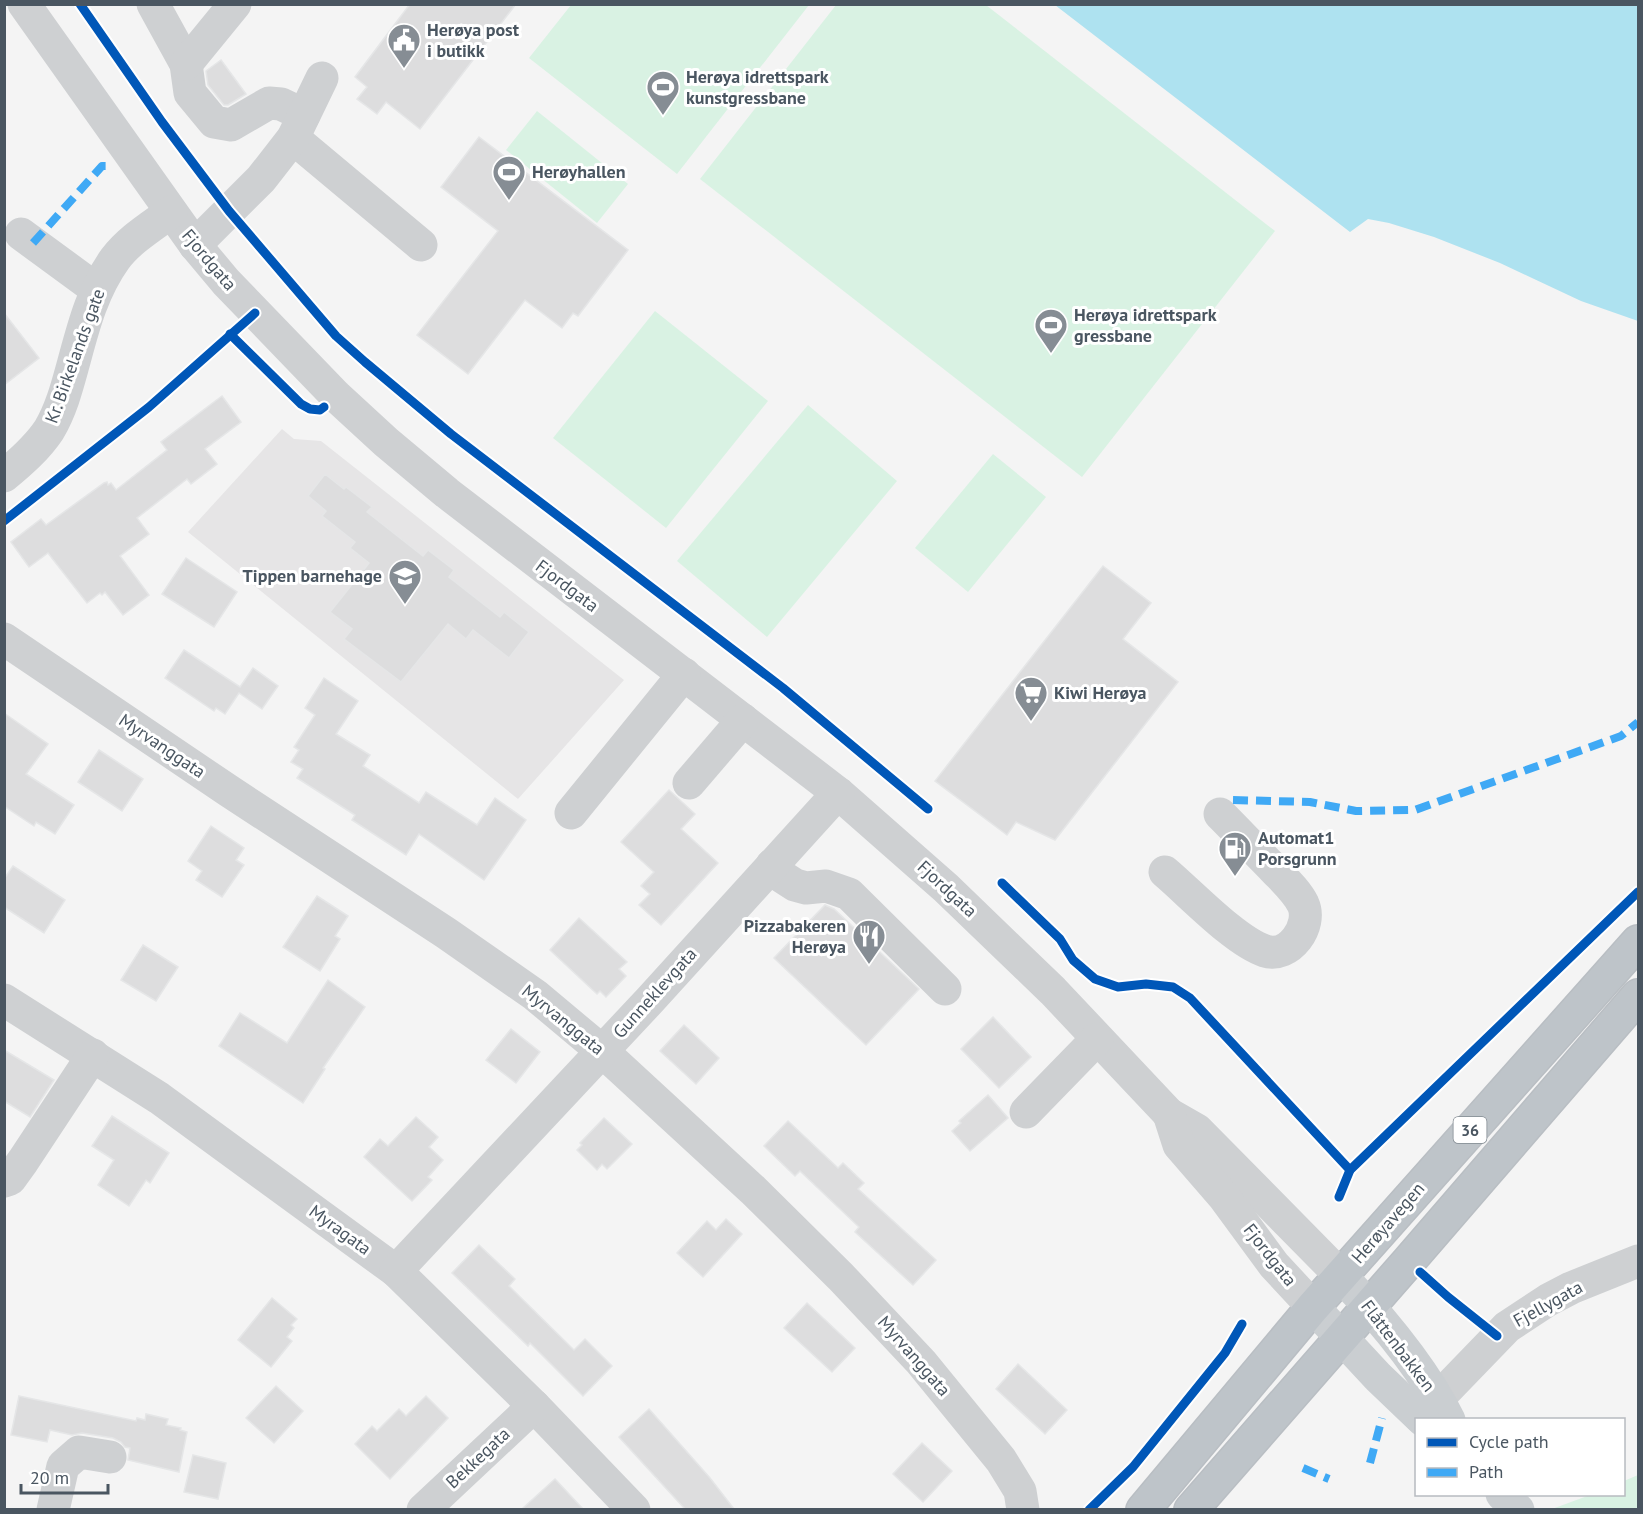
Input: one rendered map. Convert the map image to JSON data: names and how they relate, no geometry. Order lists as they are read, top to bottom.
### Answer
{
  "streets": {
    "highway": ["36", "Herøyavegen"],
    "main road": ["Flåttenbakken"],
    "street": [
      "Fjordgata",
      "Kr. Birkelands gate",
      "Myrvanggata",
      "Gunneklevgata",
      "Myragata",
      "Fjellygata",
      "Bekkegata"
    ]
  },
  "crossings": [
    ["Fjordgata", "Kr. Birkelands gate"],
    ["Fjordgata", "Gunneklevgata"],
    ["Fjordgata", "Herøyavegen"],
    ["Fjordgata", "Flåttenbakken"],
    ["Myrvanggata", "Gunneklevgata"],
    ["Gunneklevgata", "Myragata"],
    ["36", "Flåttenbakken"],
    ["Herøyavegen", "Flåttenbakken"],
    ["Myragata", "Bekkegata"],
    ["Fjellygata", "Flåttenbakken"]
  ],
  "places": {
    "public building": ["Herøya post i butikk"],
    "sports": ["Herøya idrettspark kunstgressbane", "Herøyhallen", "Herøya idrettspark gressbane"],
    "school or university": ["Tippen barnehage"],
    "supermarket": ["Kiwi Herøya"],
    "fuel station": ["Automat1 Porsgrunn"],
    "restaurant": ["Pizzabakeren Herøya"]
  },
  "legend": ["Cycle path", "Path"],
  "scale_bar": "20 m"
}
